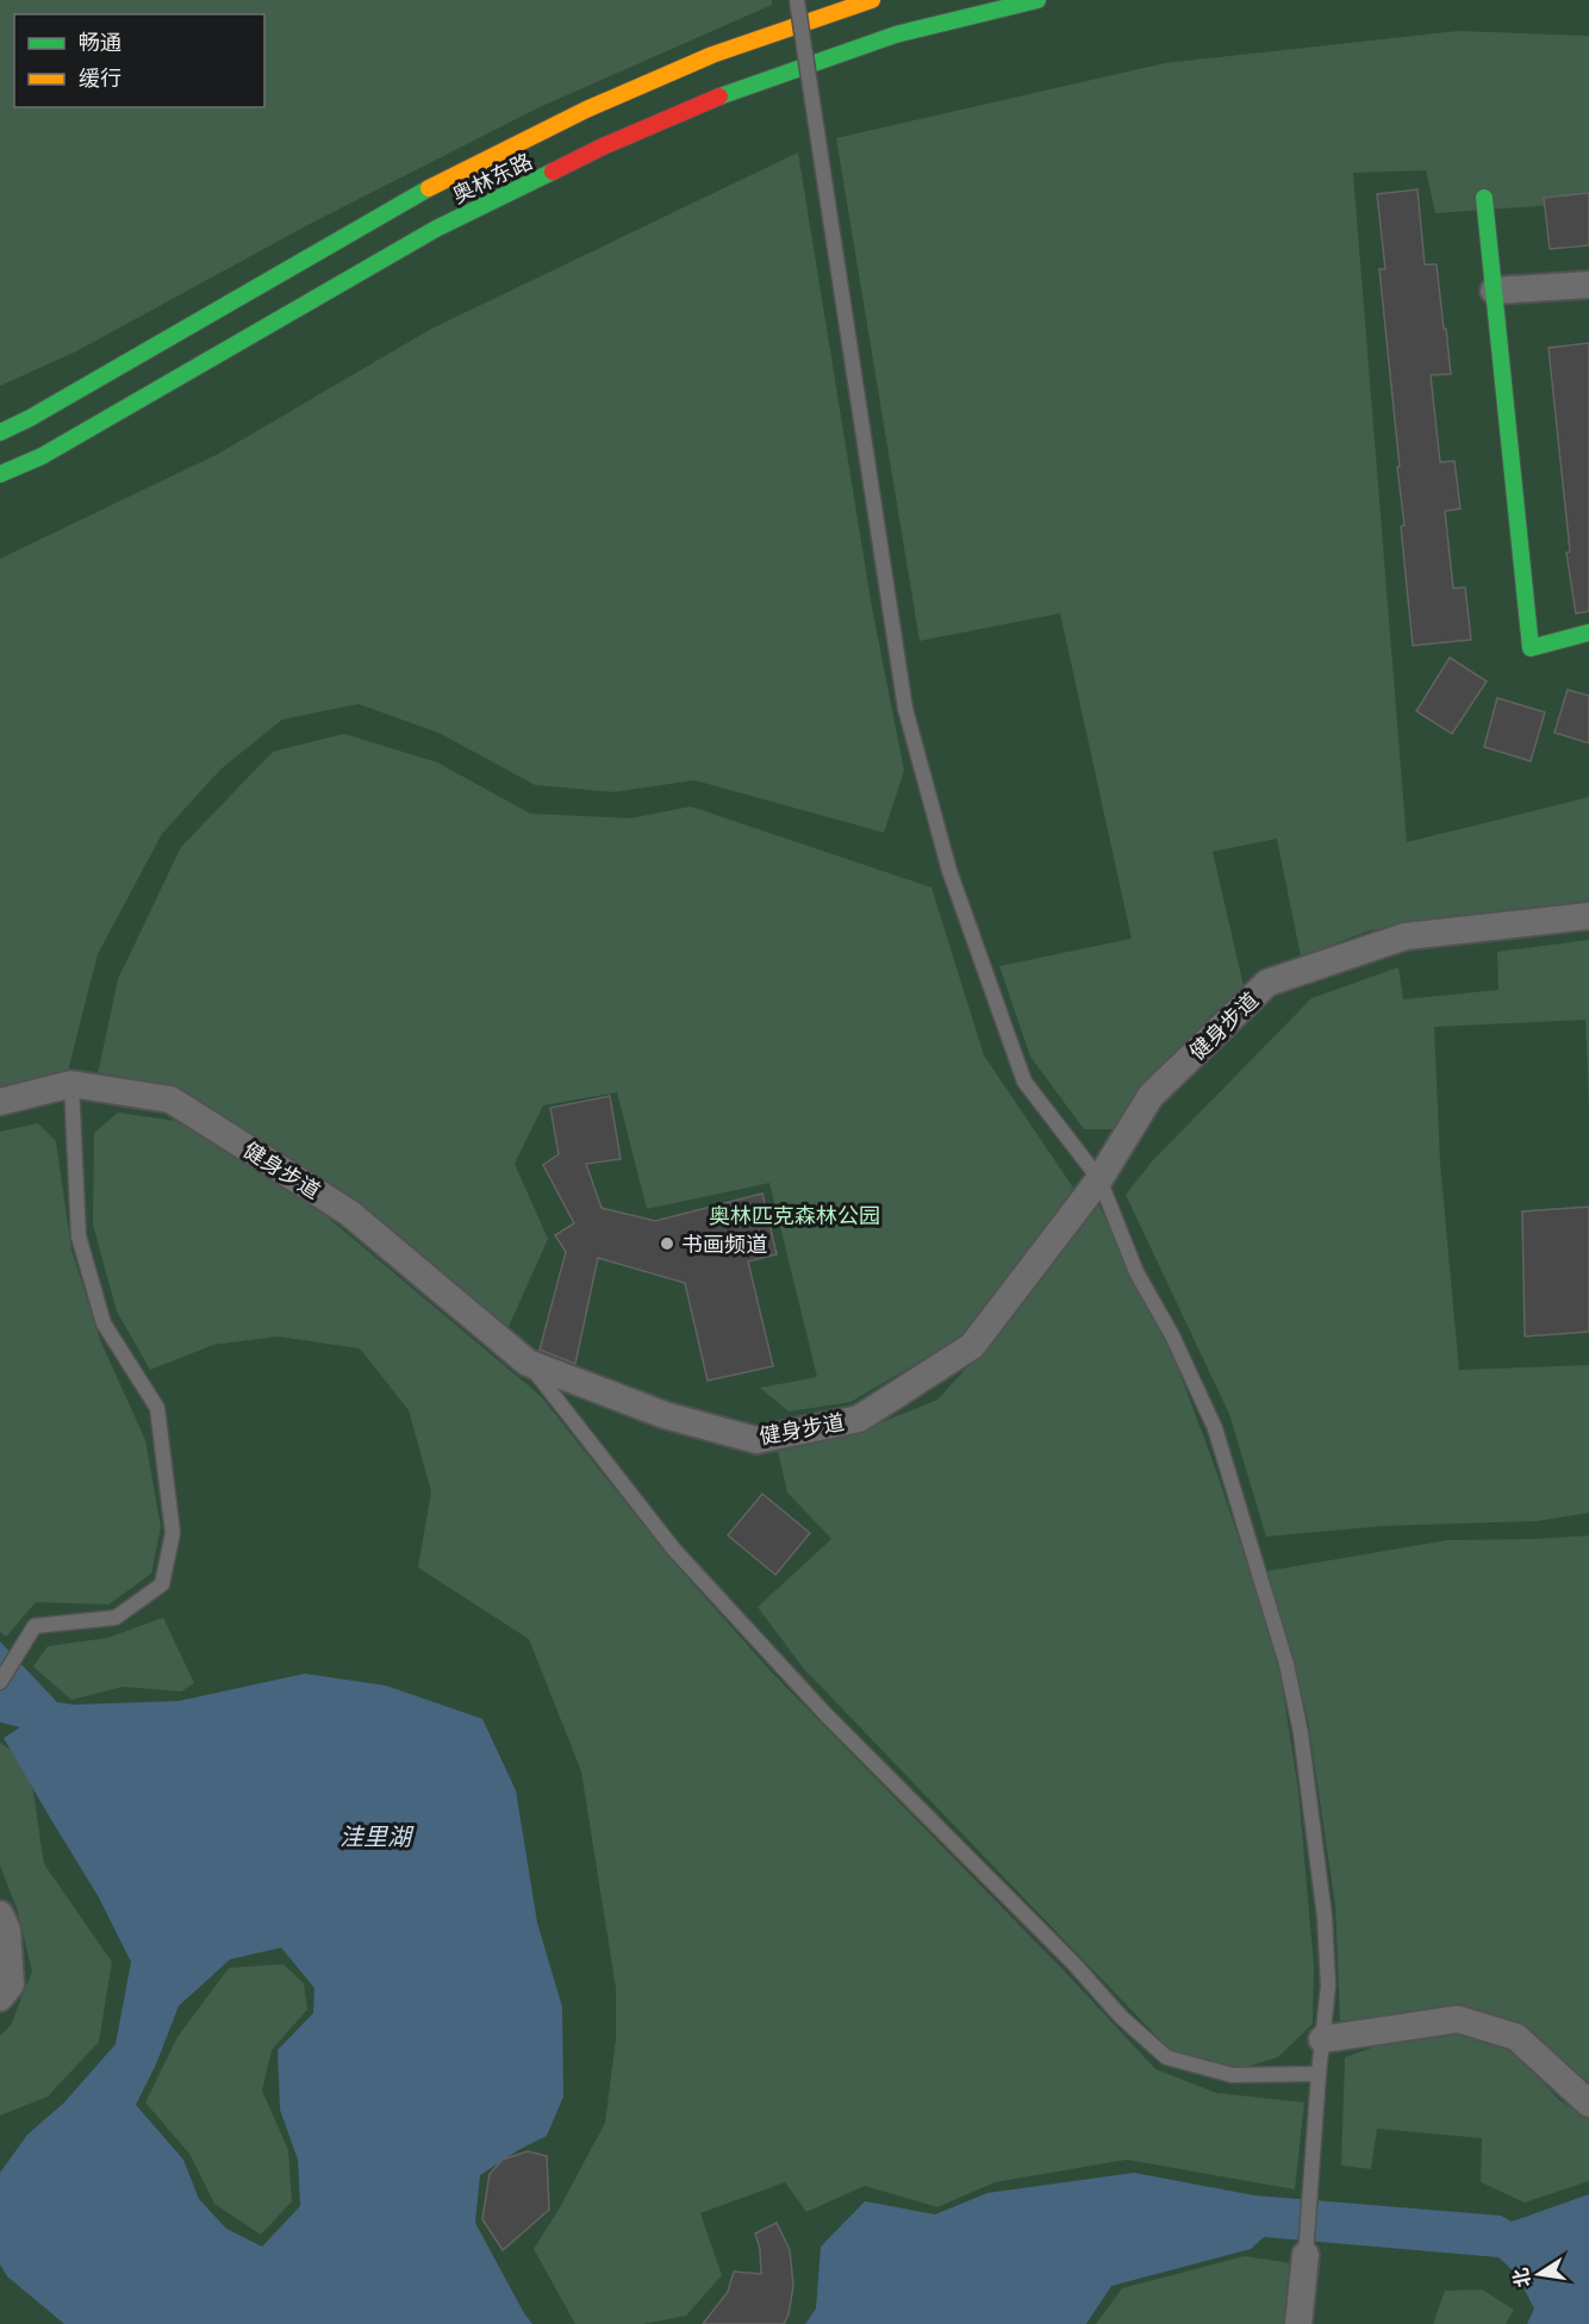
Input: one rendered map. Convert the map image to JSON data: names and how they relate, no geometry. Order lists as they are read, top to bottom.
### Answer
{
  "streets": {
    "main road": ["奥林东路"],
    "street": ["健身步道"]
  },
  "water": ["洼里湖"],
  "parks": ["奥林匹克森林公园"],
  "places": ["书画频道"],
  "legend": ["畅通", "缓行"],
  "north": "left"
}
